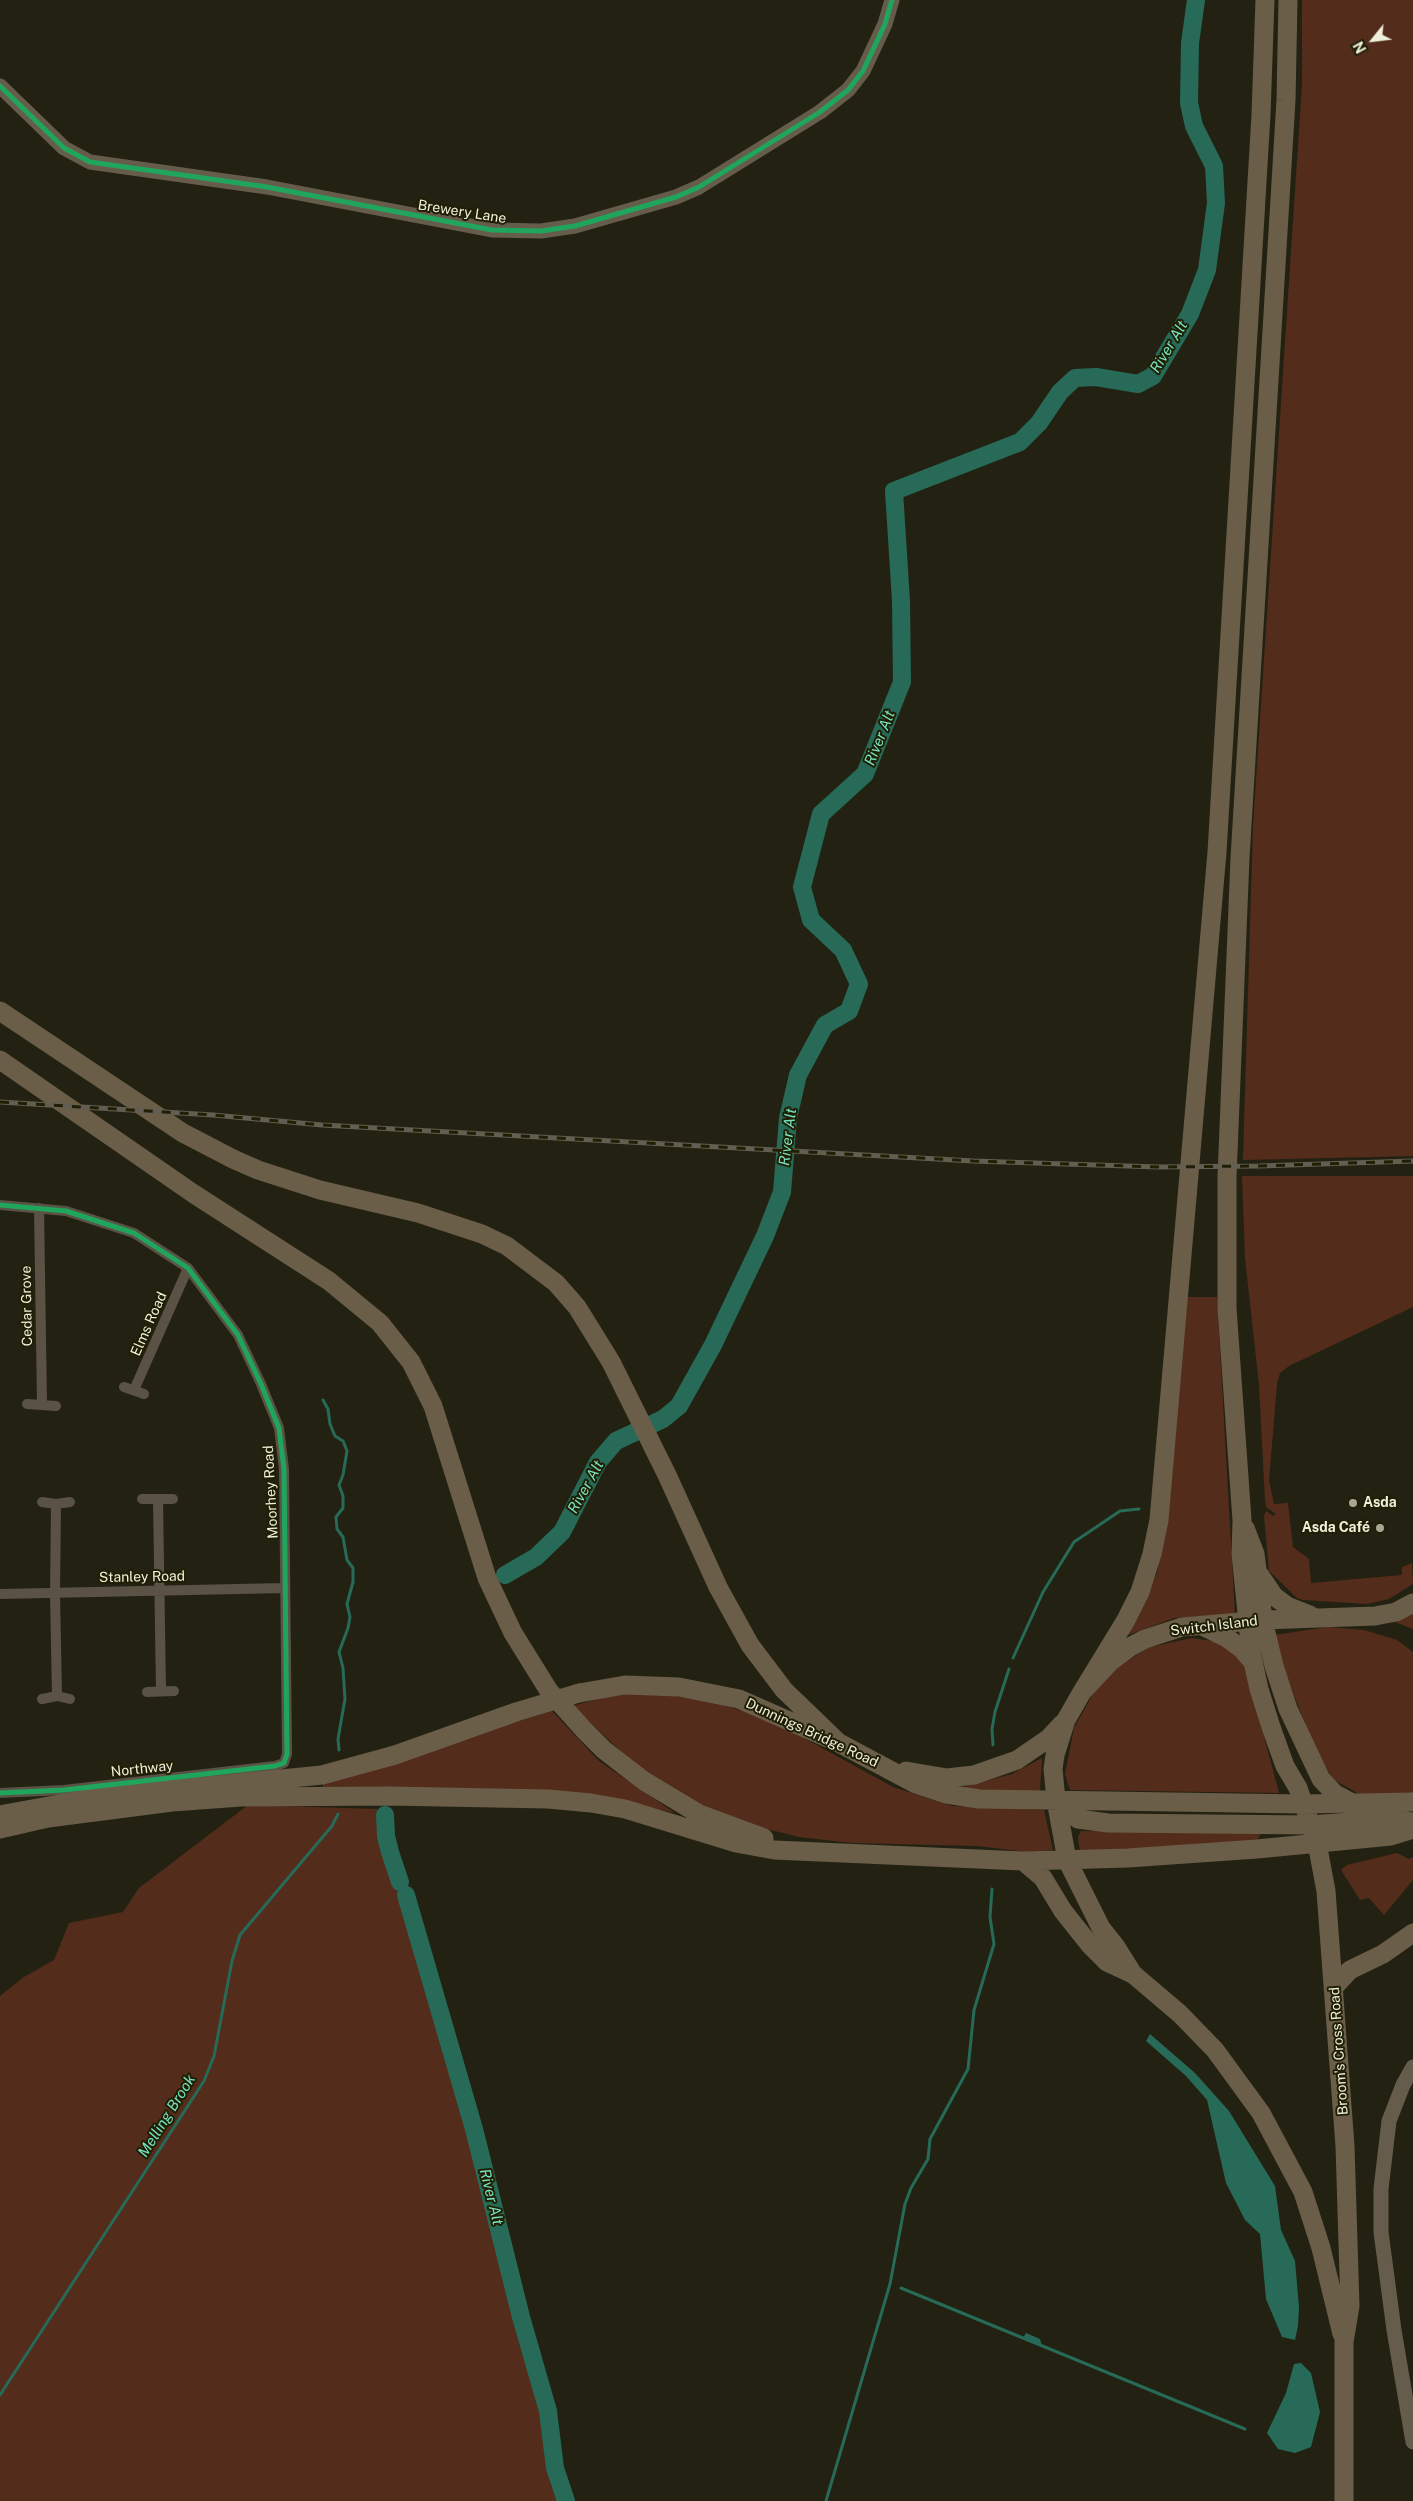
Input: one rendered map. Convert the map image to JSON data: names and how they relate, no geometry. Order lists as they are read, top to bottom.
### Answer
{
  "streets": {
    "highway": [
      "Switch Island",
      "Dunnings Bridge Road",
      "Northway",
      "Broom's Cross Road"
    ],
    "street": [
      "Brewery Lane",
      "Cedar Grove",
      "Elms Road",
      "Moorhey Road",
      "Stanley Road"
    ]
  },
  "crossings": [
    ["Cedar Grove", "Moorhey Road"],
    ["Elms Road", "Moorhey Road"],
    ["Moorhey Road", "Stanley Road"],
    ["Moorhey Road", "Northway"],
    ["Switch Island", "Dunnings Bridge Road"],
    ["Switch Island", "Broom's Cross Road"],
    ["Dunnings Bridge Road", "Northway"]
  ],
  "water": ["River Alt", "Melling Brook"],
  "places": ["Asda", "Asda Café"],
  "north": "bottom left"
}
